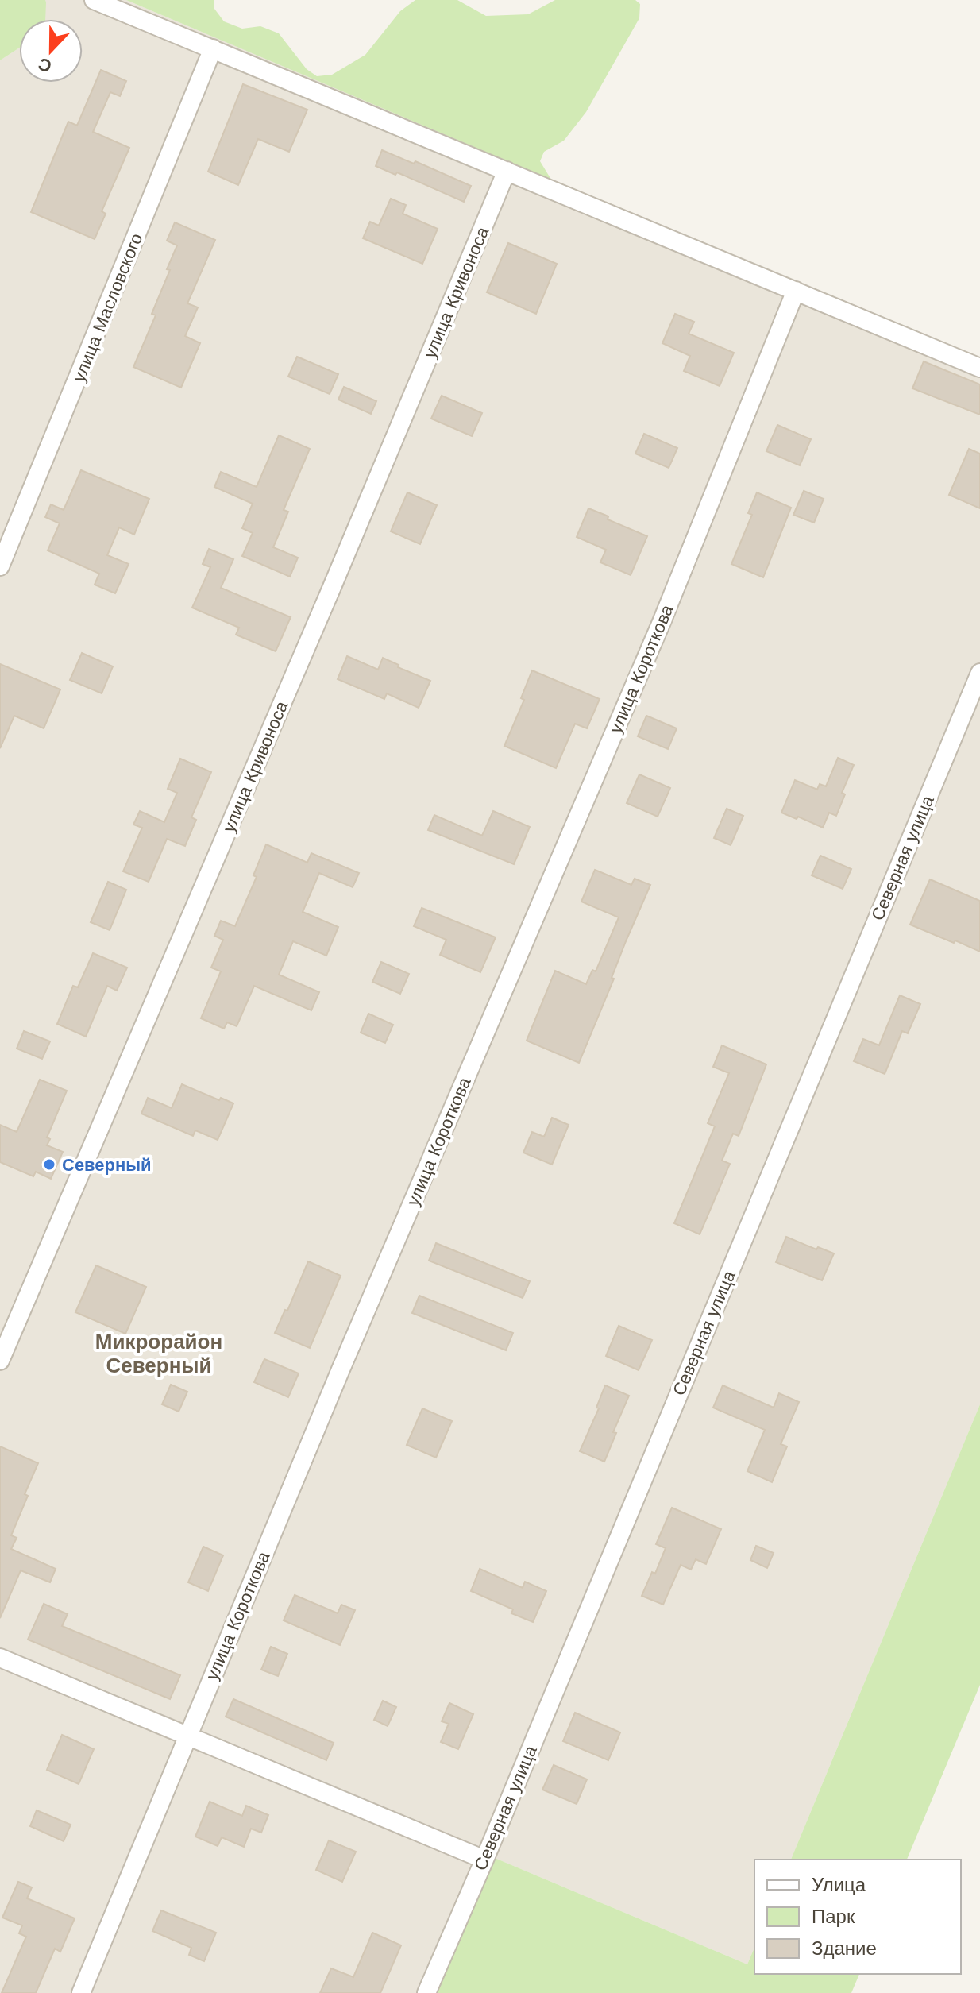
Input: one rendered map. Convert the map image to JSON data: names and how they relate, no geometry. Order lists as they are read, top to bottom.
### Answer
{
  "streets": {
    "street": [
      "улица Кривоноса",
      "улица Масловского",
      "улица Короткова",
      "Северная улица"
    ]
  },
  "districts": ["Микрорайон Северный"],
  "places": ["Северный"],
  "legend": ["Улица", "Парк", "Здание"],
  "north": "bottom"
}
